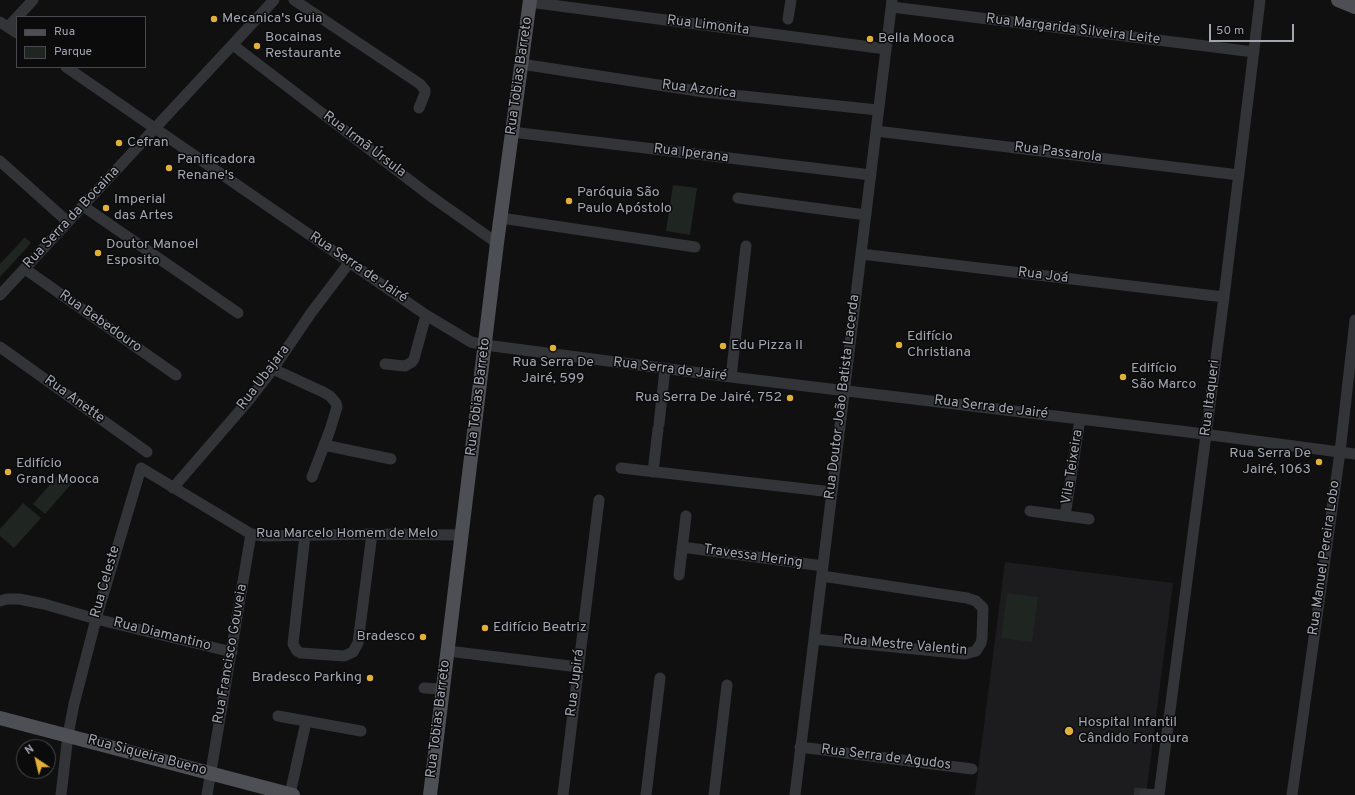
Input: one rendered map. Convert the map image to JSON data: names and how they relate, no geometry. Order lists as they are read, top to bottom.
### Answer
{
  "streets": {
    "main road": ["Rua Tobias Barreto", "Rua Siqueira Bueno"],
    "street": [
      "Rua Limonita",
      "Rua Margarida Silveira Leite",
      "Rua Azorica",
      "Rua Irmã Úrsula",
      "Rua Passarola",
      "Rua Iperana",
      "Rua Serra da Bocaina",
      "Rua Serra de Jairé",
      "Rua Joá",
      "Rua Bebedouro",
      "Rua Ubajara",
      "Rua Doutor João Batista Lacerda",
      "Rua Itaqueri",
      "Rua Anette",
      "Vila Teixeira",
      "Rua Marcelo Homem de Melo",
      "Travessa Hering",
      "Rua Manuel Pereira Lobo",
      "Rua Celeste",
      "Rua Diamantino",
      "Rua Mestre Valentin",
      "Rua Francisco Gouveia",
      "Rua Jupirá",
      "Rua Serra de Agudos"
    ]
  },
  "crossings": [
    ["Rua Limonita", "Rua Tobias Barreto"],
    ["Rua Limonita", "Rua Doutor João Batista Lacerda"],
    ["Rua Margarida Silveira Leite", "Rua Doutor João Batista Lacerda"],
    ["Rua Margarida Silveira Leite", "Rua Itaqueri"],
    ["Rua Tobias Barreto", "Rua Azorica"],
    ["Rua Tobias Barreto", "Rua Irmã Úrsula"],
    ["Rua Tobias Barreto", "Rua Iperana"],
    ["Rua Tobias Barreto", "Rua Serra de Jairé"],
    ["Rua Tobias Barreto", "Rua Marcelo Homem de Melo"],
    ["Rua Azorica", "Rua Doutor João Batista Lacerda"],
    ["Rua Irmã Úrsula", "Rua Serra da Bocaina"],
    ["Rua Passarola", "Rua Doutor João Batista Lacerda"],
    ["Rua Passarola", "Rua Itaqueri"],
    ["Rua Iperana", "Rua Doutor João Batista Lacerda"],
    ["Rua Serra da Bocaina", "Rua Serra de Jairé"],
    ["Rua Serra da Bocaina", "Rua Bebedouro"],
    ["Rua Serra de Jairé", "Rua Ubajara"],
    ["Rua Serra de Jairé", "Rua Doutor João Batista Lacerda"],
    ["Rua Serra de Jairé", "Rua Itaqueri"],
    ["Rua Serra de Jairé", "Vila Teixeira"],
    ["Rua Serra de Jairé", "Rua Manuel Pereira Lobo"],
    ["Rua Joá", "Rua Doutor João Batista Lacerda"],
    ["Rua Joá", "Rua Itaqueri"],
    ["Rua Ubajara", "Rua Marcelo Homem de Melo"],
    ["Rua Ubajara", "Rua Celeste"],
    ["Rua Doutor João Batista Lacerda", "Travessa Hering"],
    ["Rua Doutor João Batista Lacerda", "Rua Mestre Valentin"],
    ["Rua Doutor João Batista Lacerda", "Rua Serra de Agudos"],
    ["Rua Marcelo Homem de Melo", "Rua Celeste"],
    ["Rua Marcelo Homem de Melo", "Rua Francisco Gouveia"],
    ["Travessa Hering", "Rua Mestre Valentin"],
    ["Rua Celeste", "Rua Diamantino"],
    ["Rua Celeste", "Rua Siqueira Bueno"],
    ["Rua Diamantino", "Rua Francisco Gouveia"],
    ["Rua Francisco Gouveia", "Rua Siqueira Bueno"]
  ],
  "places": [
    "Mecanica's Guia",
    "Bella Mooca",
    "Bocainas Restaurante",
    "Cefran",
    "Panificadora Renane's",
    "Paróquia São Paulo Apóstolo",
    "Imperial das Artes",
    "Doutor Manoel Esposito",
    "Edifício Christiana",
    "Edu Pizza II",
    "Rua Serra De Jairé, 599",
    "Edifício São Marco",
    "Rua Serra De Jairé, 752",
    "Rua Serra De Jairé, 1063",
    "Edifício Grand Mooca",
    "Edifício Beatriz",
    "Bradesco",
    "Bradesco Parking",
    "Hospital Infantil Cândido Fontoura"
  ],
  "legend": ["Rua", "Parque"],
  "scale_bar": "50 m",
  "north": "top left"
}
